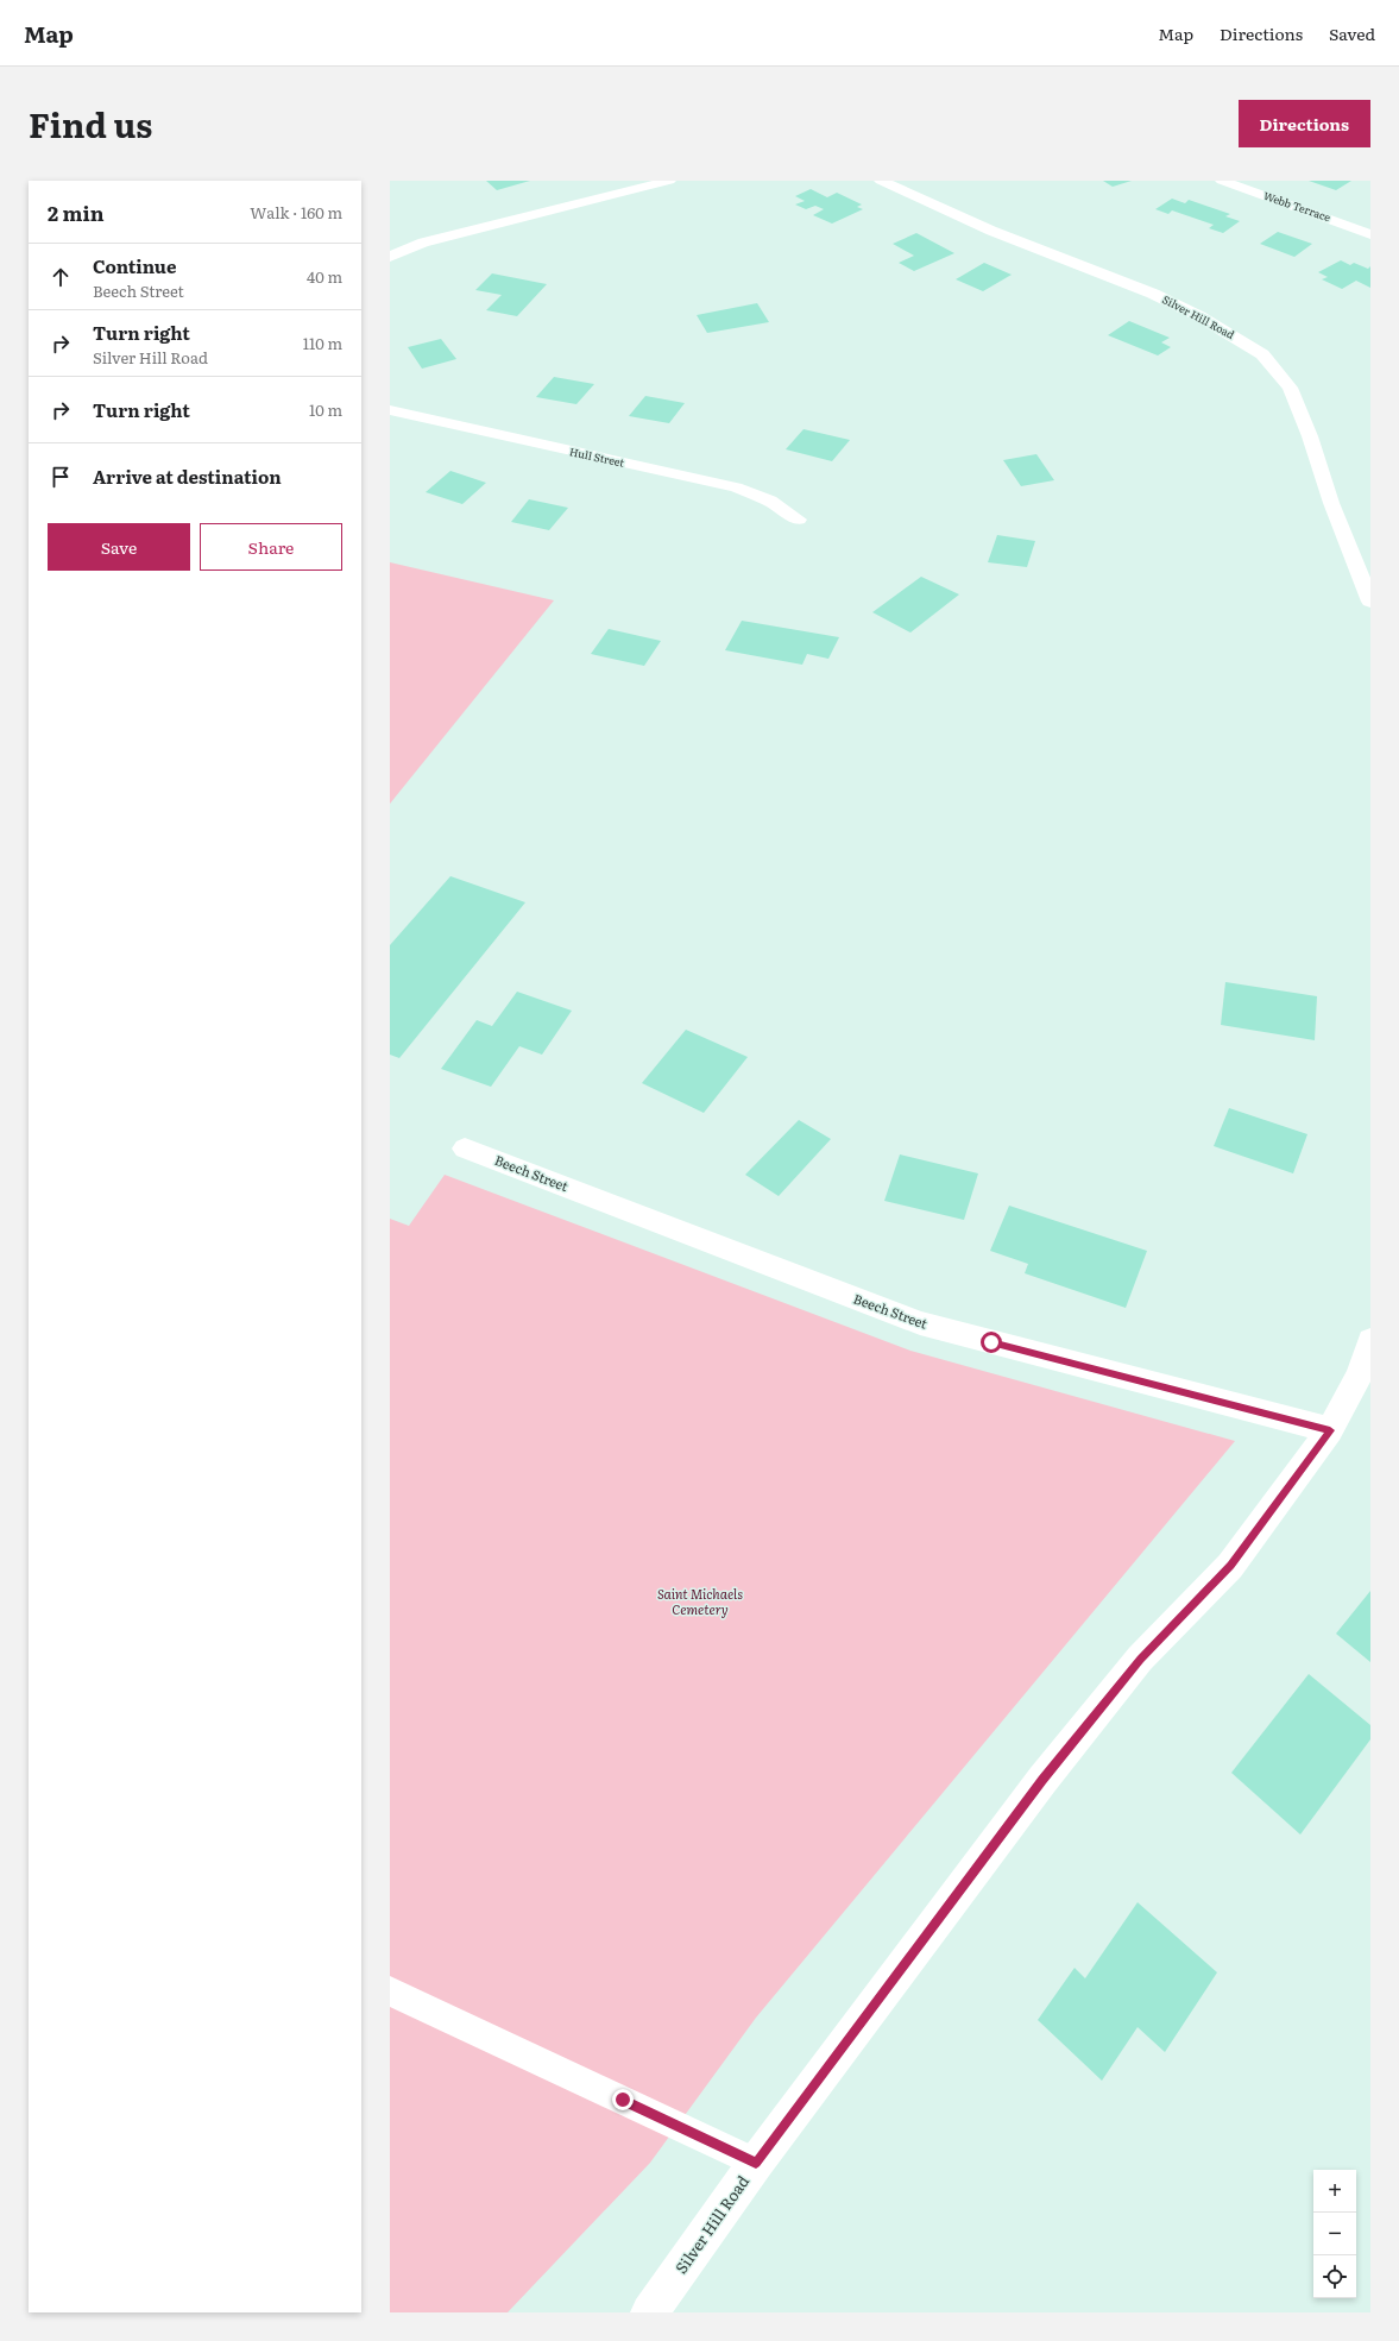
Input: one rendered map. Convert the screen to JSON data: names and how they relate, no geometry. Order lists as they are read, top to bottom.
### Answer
{
  "streets": {
    "street": [
      "Webb Terrace",
      "Silver Hill Road",
      "Hull Street",
      "Beech Street"
    ]
  },
  "crossings": [
    ["Silver Hill Road", "Beech Street"]
  ],
  "parks": ["Saint Michaels Cemetery"],
  "page": {
    "header": "Map",
    "nav": ["Map", "Directions", "Saved"],
    "title": "Find us",
    "buttons": [
      "Directions",
      ["Save", "Share"]
    ],
    "heading": ["2 min", "Walk · 160 m"],
    "list": [
      ["Continue", "Beech Street", "40 m"],
      ["Turn right", "Silver Hill Road", "110 m"],
      ["Turn right", "10 m"],
      "Arrive at destination"
    ],
    "map_buttons": ["+", "−"]
  }
}
